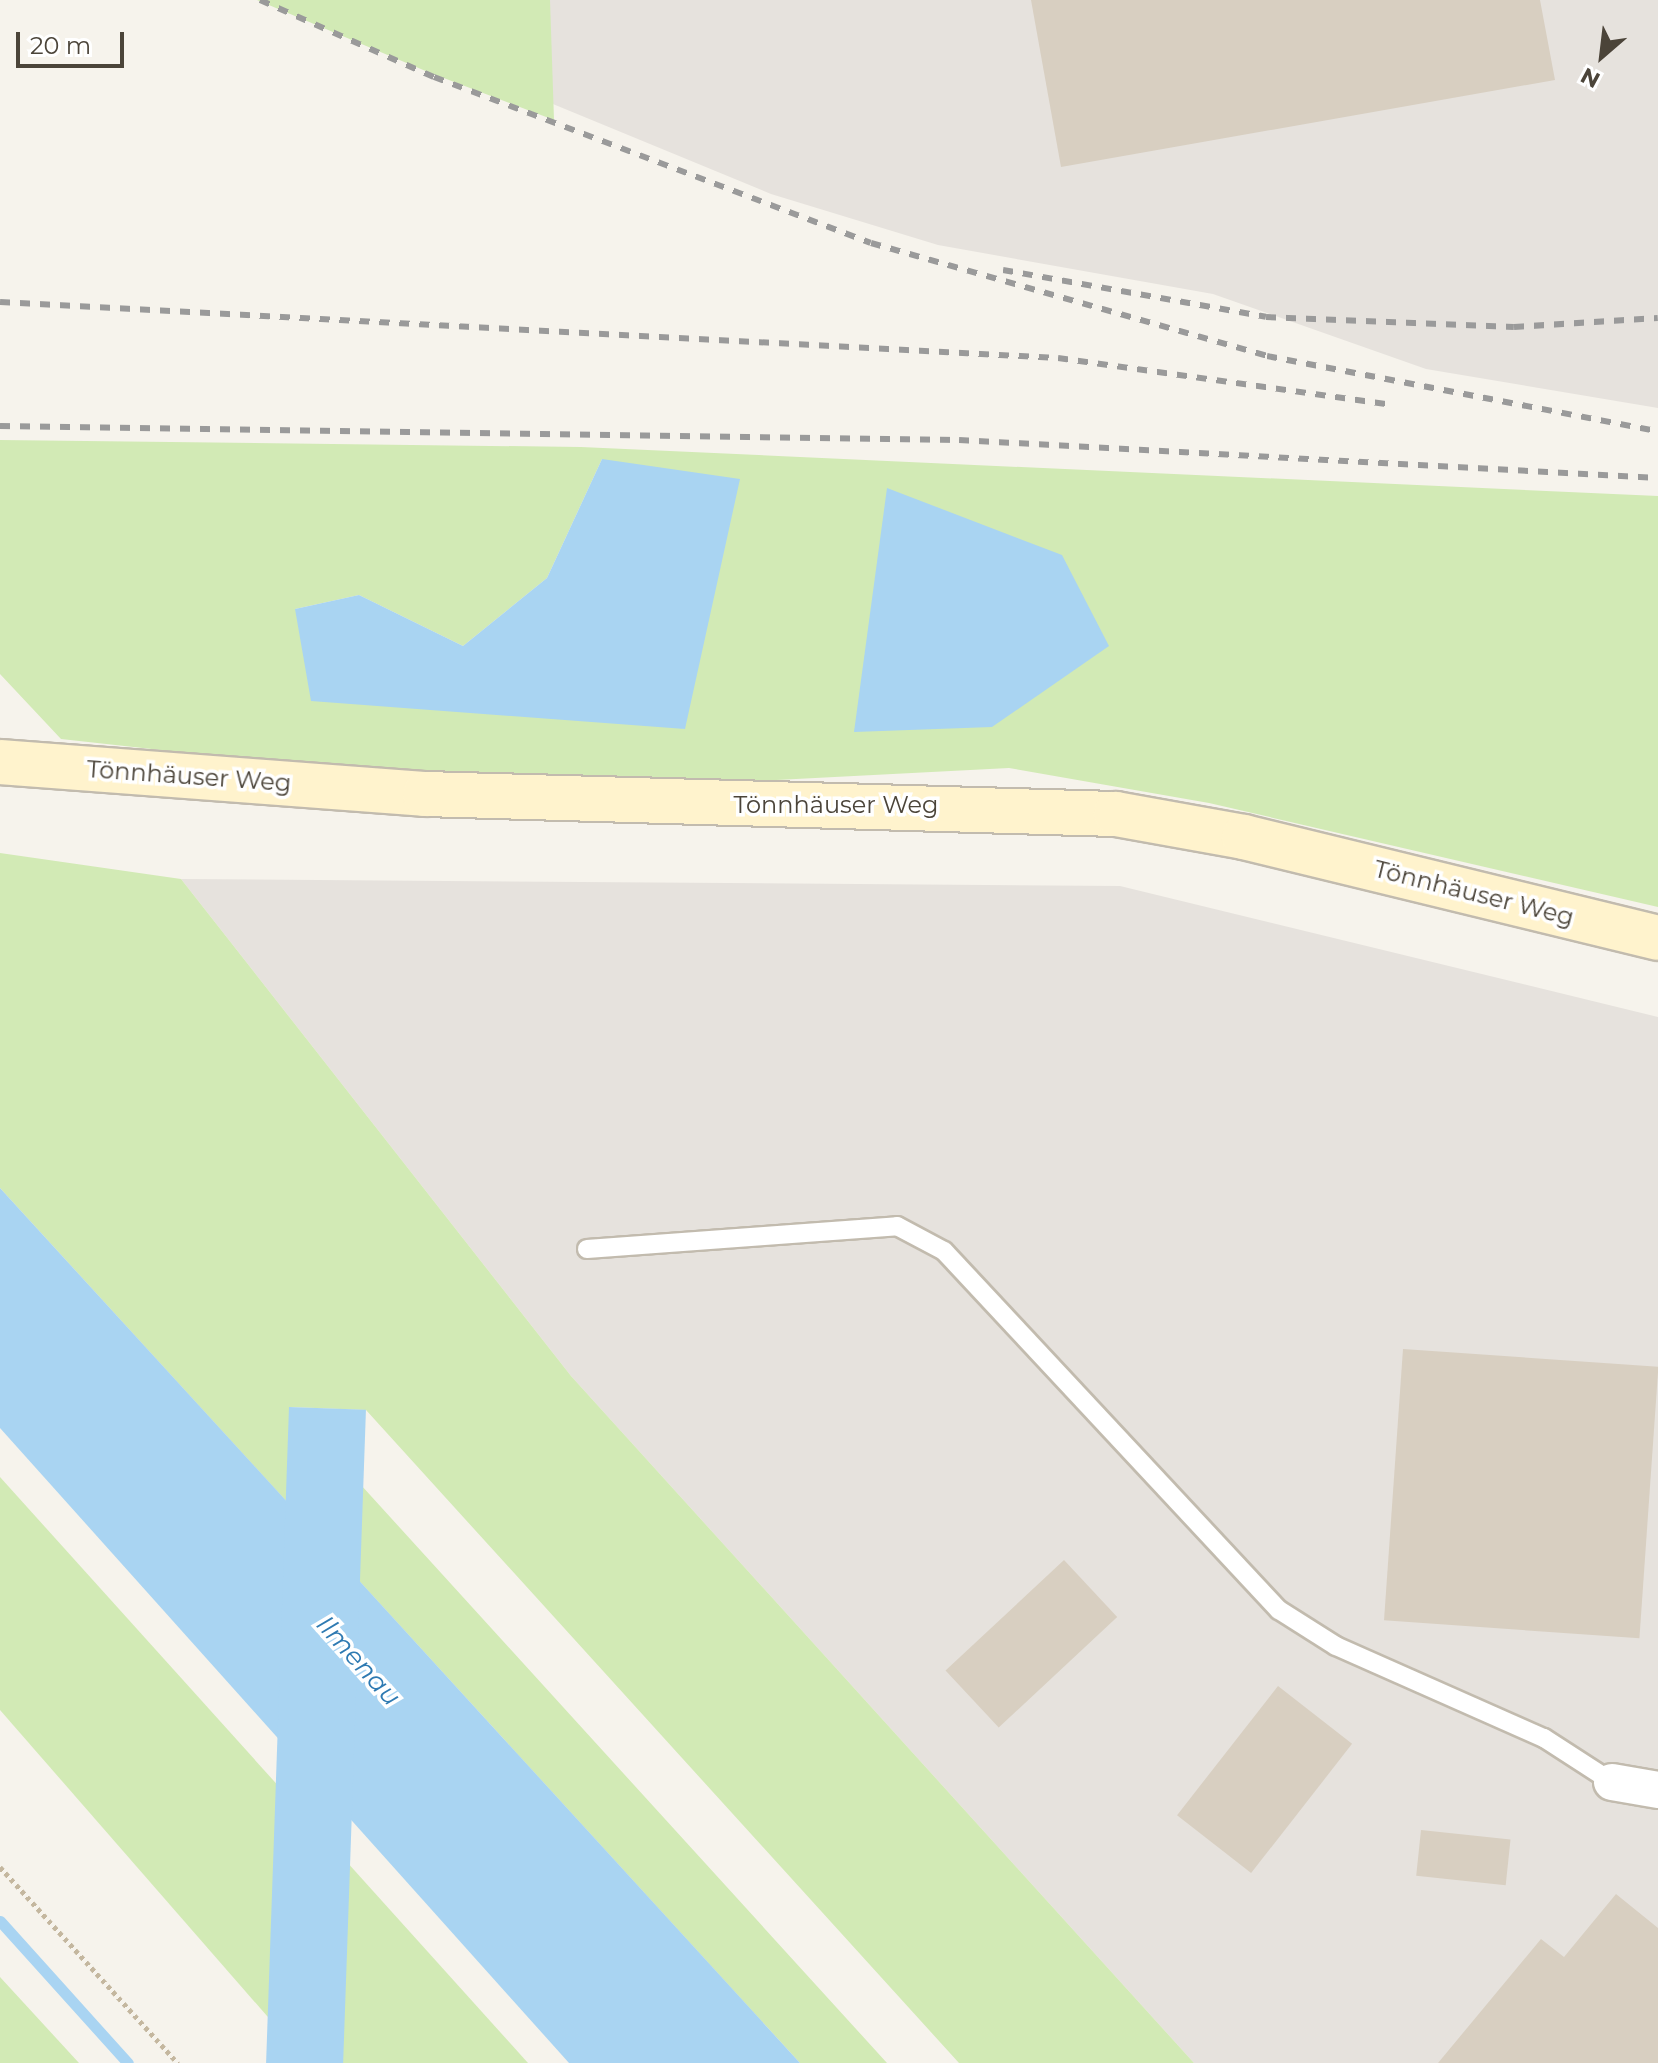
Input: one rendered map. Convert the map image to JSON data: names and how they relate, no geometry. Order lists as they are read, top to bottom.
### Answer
{
  "streets": {
    "main road": ["Tönnhäuser Weg"]
  },
  "water": ["Ilmenau"],
  "scale_bar": "20 m",
  "north": "bottom left"
}
